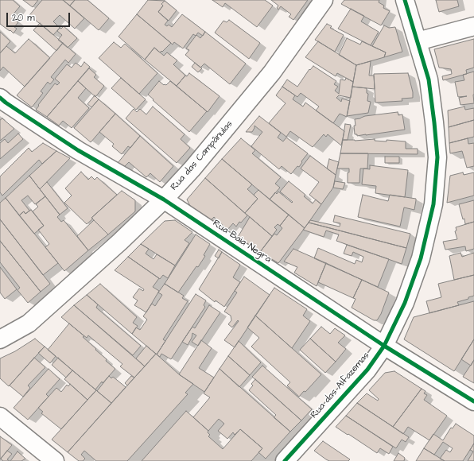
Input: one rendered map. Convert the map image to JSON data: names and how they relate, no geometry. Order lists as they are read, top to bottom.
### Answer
{
  "streets": {
    "street": ["Rua das Campânulas", "Rua Baia Negra", "Rua das Alfazemas"]
  },
  "crossings": [
    ["Rua das Campânulas", "Rua Baia Negra"],
    ["Rua Baia Negra", "Rua das Alfazemas"]
  ],
  "scale_bar": "20 m"
}
